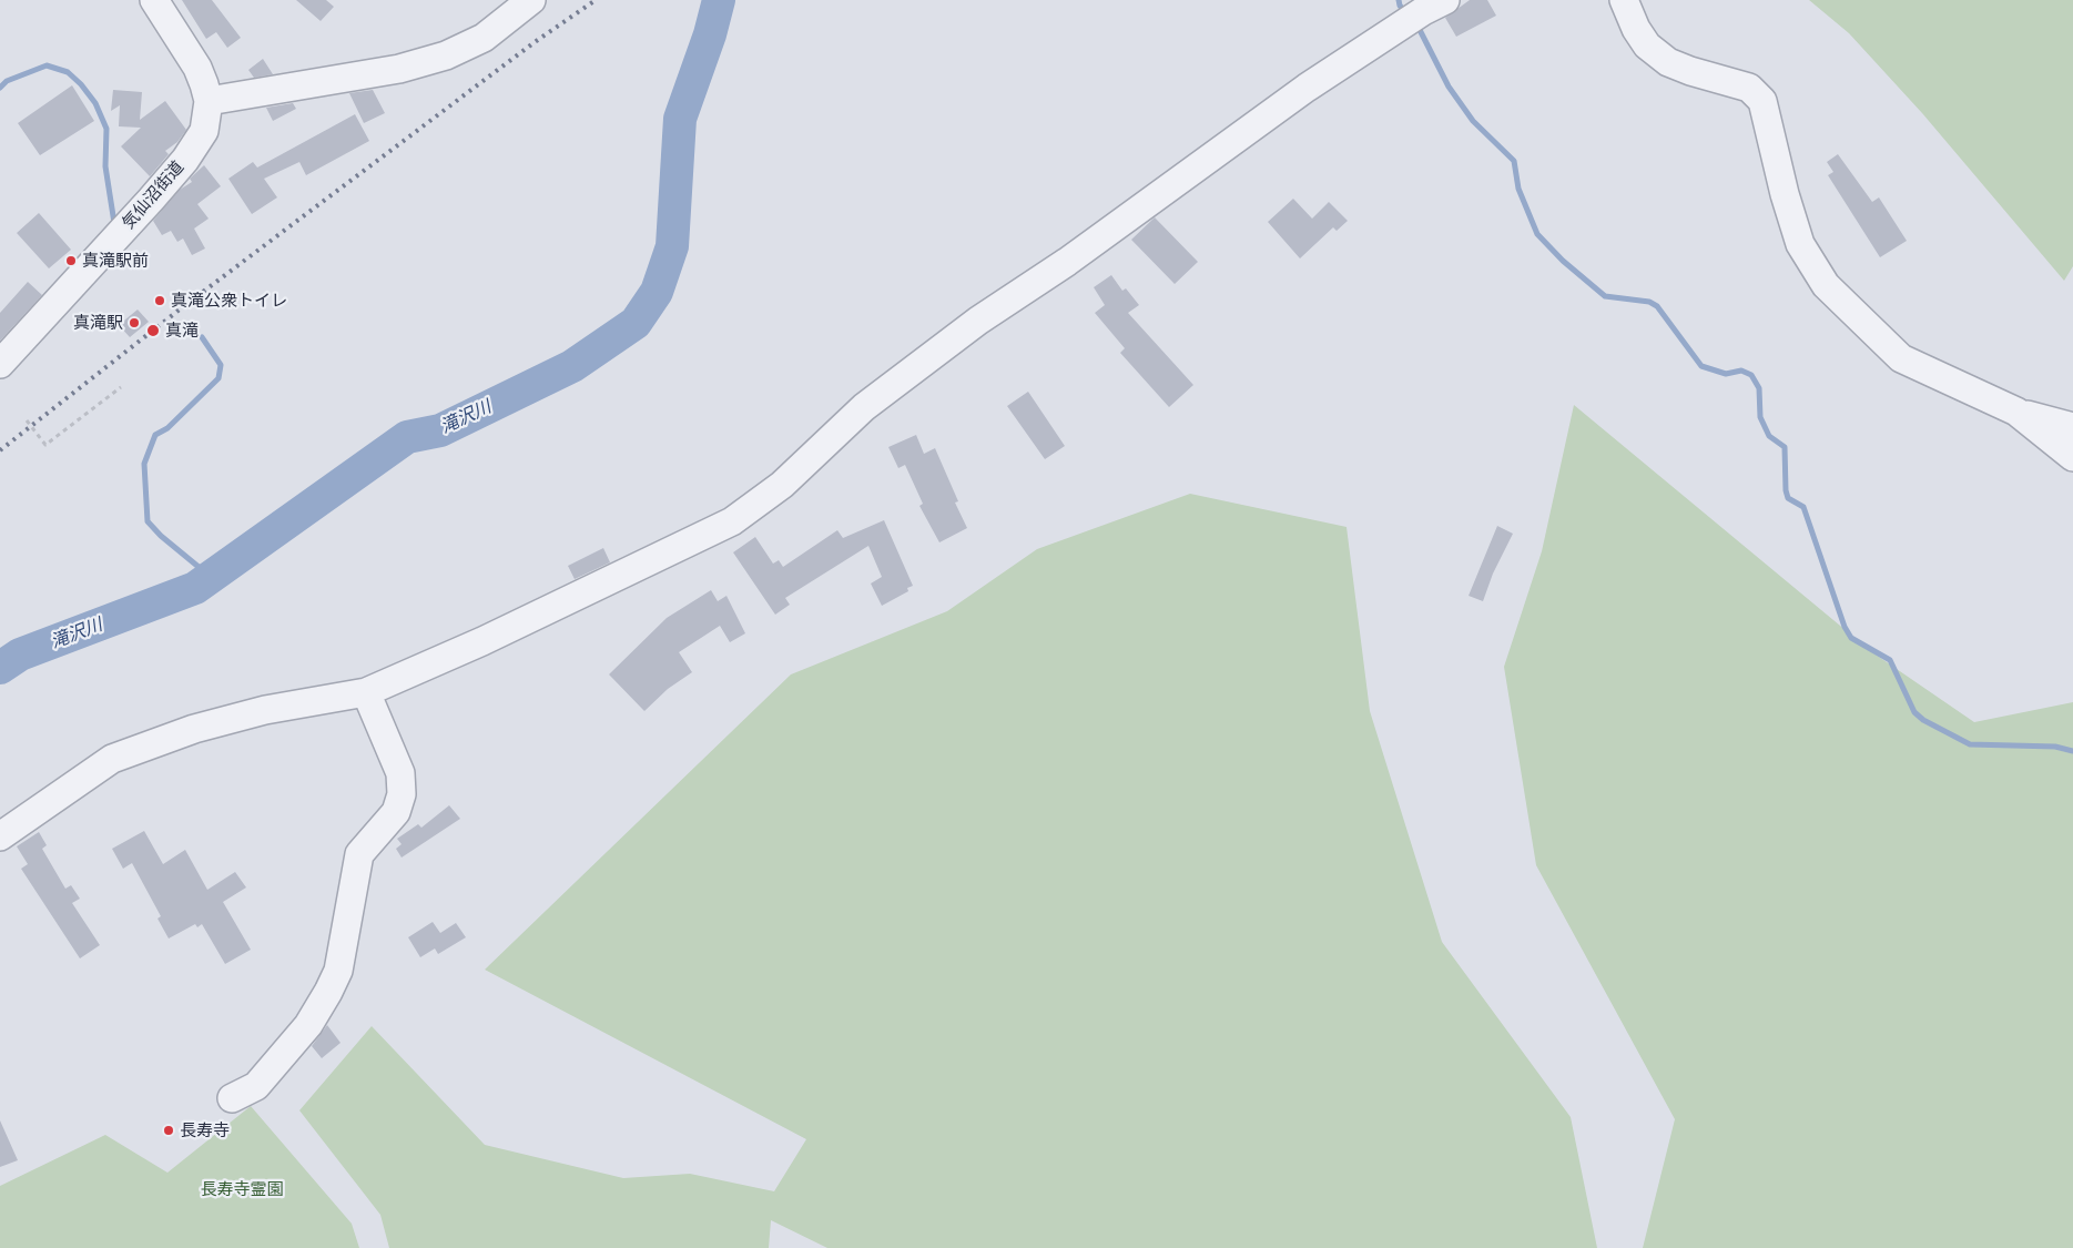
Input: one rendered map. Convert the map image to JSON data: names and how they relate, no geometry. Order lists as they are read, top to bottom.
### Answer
{
  "streets": {
    "street": ["気仙沼街道"]
  },
  "water": ["滝沢川"],
  "parks": ["長寿寺霊園"],
  "places": [
    "真滝駅前",
    "真滝公衆トイレ",
    "真滝駅",
    "真滝",
    "長寿寺"
  ]
}
